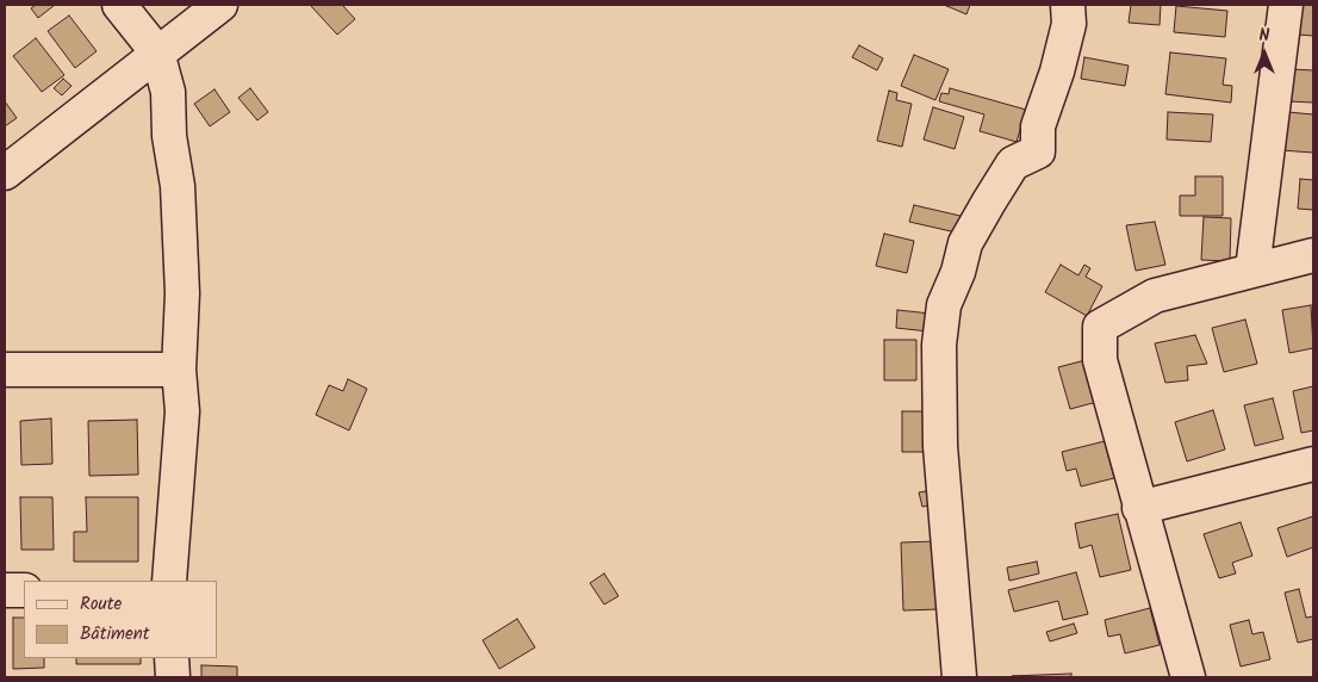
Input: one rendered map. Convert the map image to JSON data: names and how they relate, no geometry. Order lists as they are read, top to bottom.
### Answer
{
  "legend": ["Route", "Bâtiment"],
  "north": "top"
}
